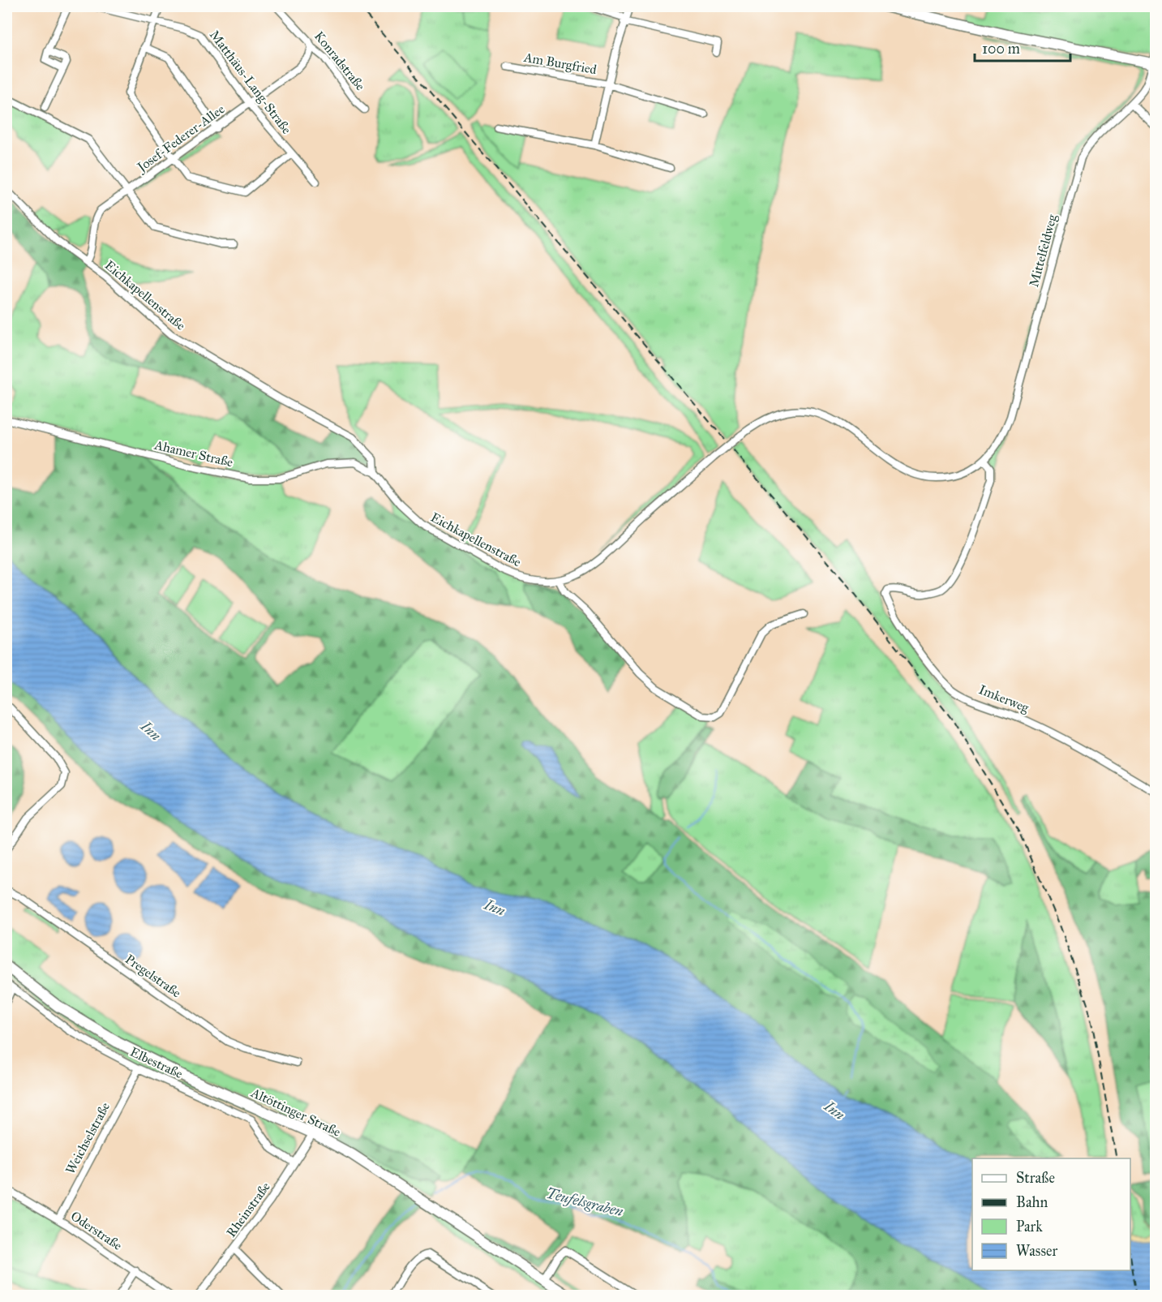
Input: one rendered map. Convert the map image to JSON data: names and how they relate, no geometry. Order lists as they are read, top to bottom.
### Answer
{
  "streets": {
    "main road": ["Altöttinger Straße"],
    "street": [
      "Konradstraße",
      "Am Burgfried",
      "Matthäus-Lang-Straße",
      "Josef-Federer-Allee",
      "Mittelfeldweg",
      "Eichkapellenstraße",
      "Ahamer Straße",
      "Imkerweg",
      "Pregelstraße",
      "Elbestraße",
      "Weichselstraße",
      "Rheinstraße",
      "Oderstraße"
    ]
  },
  "crossings": [
    ["Konradstraße", "Josef-Federer-Allee"],
    ["Matthäus-Lang-Straße", "Josef-Federer-Allee"],
    ["Josef-Federer-Allee", "Eichkapellenstraße"],
    ["Mittelfeldweg", "Eichkapellenstraße"],
    ["Mittelfeldweg", "Imkerweg"],
    ["Eichkapellenstraße", "Ahamer Straße"],
    ["Elbestraße", "Weichselstraße"],
    ["Elbestraße", "Rheinstraße"],
    ["Altöttinger Straße", "Rheinstraße"],
    ["Weichselstraße", "Oderstraße"]
  ],
  "water": ["Inn", "Teufelsgraben"],
  "legend": [
    "Straße",
    "Bahn",
    "Park",
    "Wasser"
  ],
  "scale_bar": "100 m"
}
